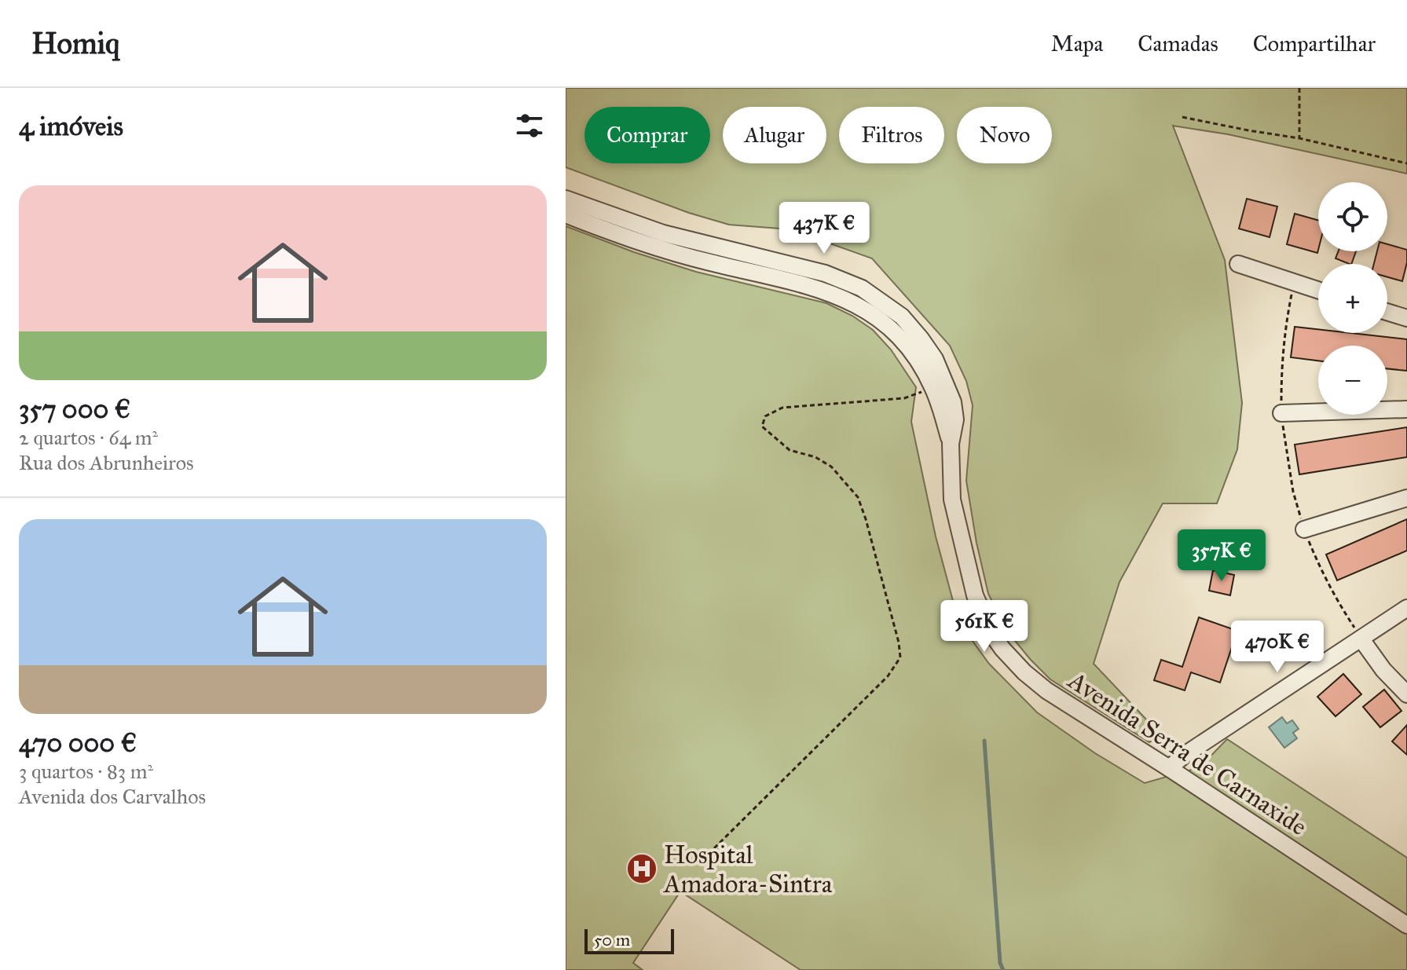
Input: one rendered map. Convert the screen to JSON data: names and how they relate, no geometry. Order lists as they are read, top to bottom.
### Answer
{
  "streets": {
    "street": ["Avenida Serra de Carnaxide"]
  },
  "places": {
    "hospital": ["Hospital Amadora-Sintra"]
  },
  "scale_bar": "50 m",
  "page": {
    "header": "Homiq",
    "nav": ["Mapa", "Camadas", "Compartilhar"],
    "heading": "4 imóveis",
    "chip": [
      "Comprar",
      "Alugar",
      "Filtros",
      "Novo"
    ],
    "list": [
      {
        "name": "357 000 €",
        "note": "2 quartos · 64 m² · Rua dos Abrunheiros"
      },
      {
        "name": "470 000 €",
        "note": "3 quartos · 83 m² · Avenida dos Carvalhos"
      }
    ],
    "map_buttons": ["+", "−"],
    "price": [
      "437K €",
      "357K €",
      "561K €",
      "470K €"
    ],
    "scale": "50 m"
  }
}
